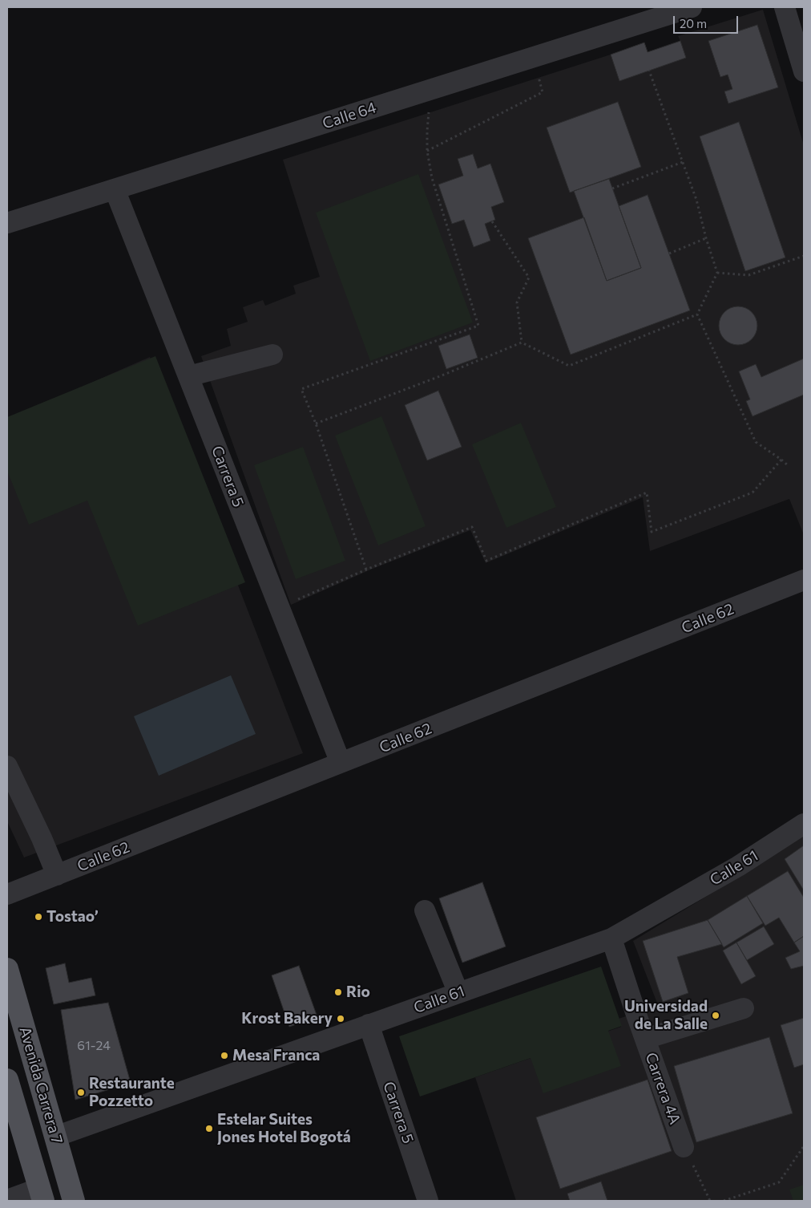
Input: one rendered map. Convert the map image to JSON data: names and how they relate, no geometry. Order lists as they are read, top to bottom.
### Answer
{
  "streets": {
    "main road": ["Avenida Carrera 7"],
    "street": [
      "Calle 64",
      "Carrera 5",
      "Calle 62",
      "Calle 61",
      "Carrera 4A"
    ]
  },
  "crossings": [
    ["Calle 64", "Carrera 5"],
    ["Carrera 5", "Calle 62"],
    ["Carrera 5", "Calle 61"],
    ["Calle 61", "Avenida Carrera 7"],
    ["Calle 61", "Carrera 4A"]
  ],
  "places": [
    "Tostao’",
    "Rio",
    "Universidad de La Salle",
    "Krost Bakery",
    "Mesa Franca",
    "Restaurante Pozzetto",
    "Estelar Suites Jones Hotel Bogotá"
  ],
  "house_numbers": ["61-24"],
  "scale_bar": "20 m"
}
